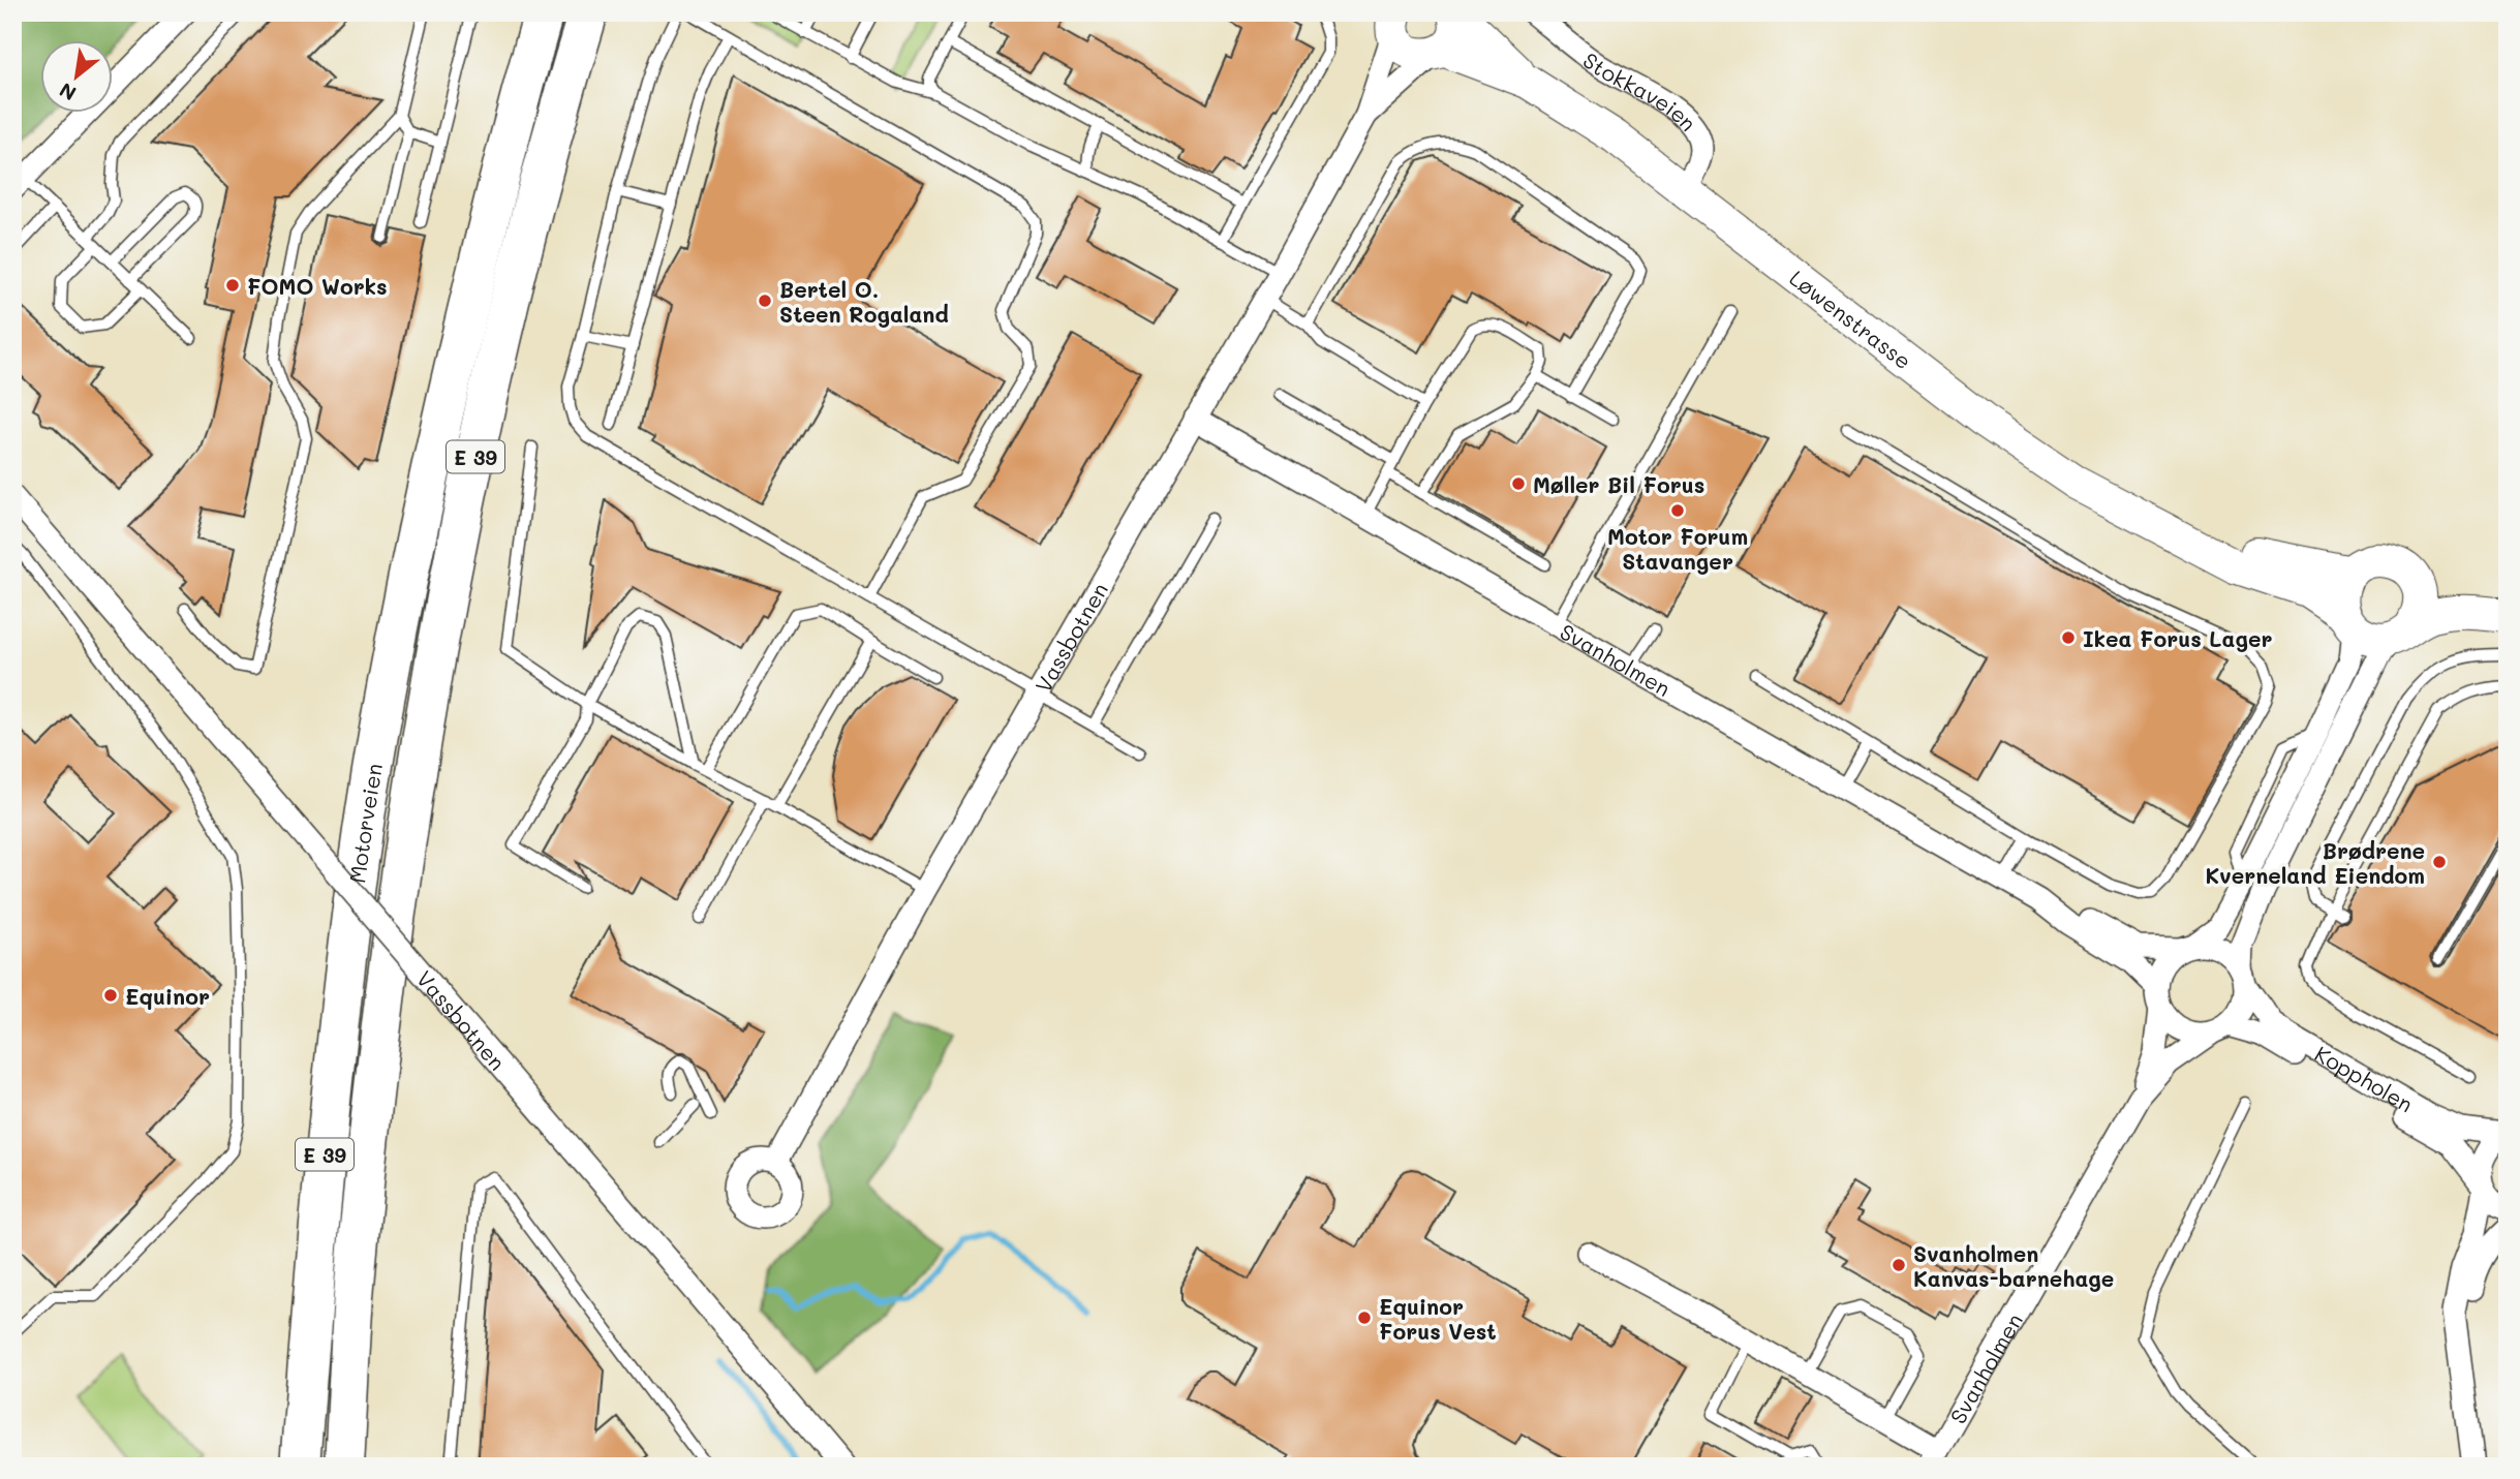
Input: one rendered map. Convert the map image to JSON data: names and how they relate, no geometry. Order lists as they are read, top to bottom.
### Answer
{
  "streets": {
    "highway": ["E 39", "Motorveien"],
    "main road": ["Løwenstrasse"],
    "street": [
      "Stokkaveien",
      "Vassbotnen",
      "Svanholmen",
      "Koppholen"
    ]
  },
  "crossings": [
    ["Stokkaveien", "Løwenstrasse"],
    ["Løwenstrasse", "Vassbotnen"],
    ["Vassbotnen", "Svanholmen"],
    ["Svanholmen", "Koppholen"]
  ],
  "places": [
    "FOMO Works",
    "Bertel O. Steen Rogaland",
    "Møller Bil Forus",
    "Motor Forum Stavanger",
    "Ikea Forus Lager",
    "Brødrene Kverneland Eiendom",
    "Equinor",
    "Svanholmen Kanvas-barnehage",
    "Equinor Forus Vest"
  ],
  "north": "bottom left"
}
